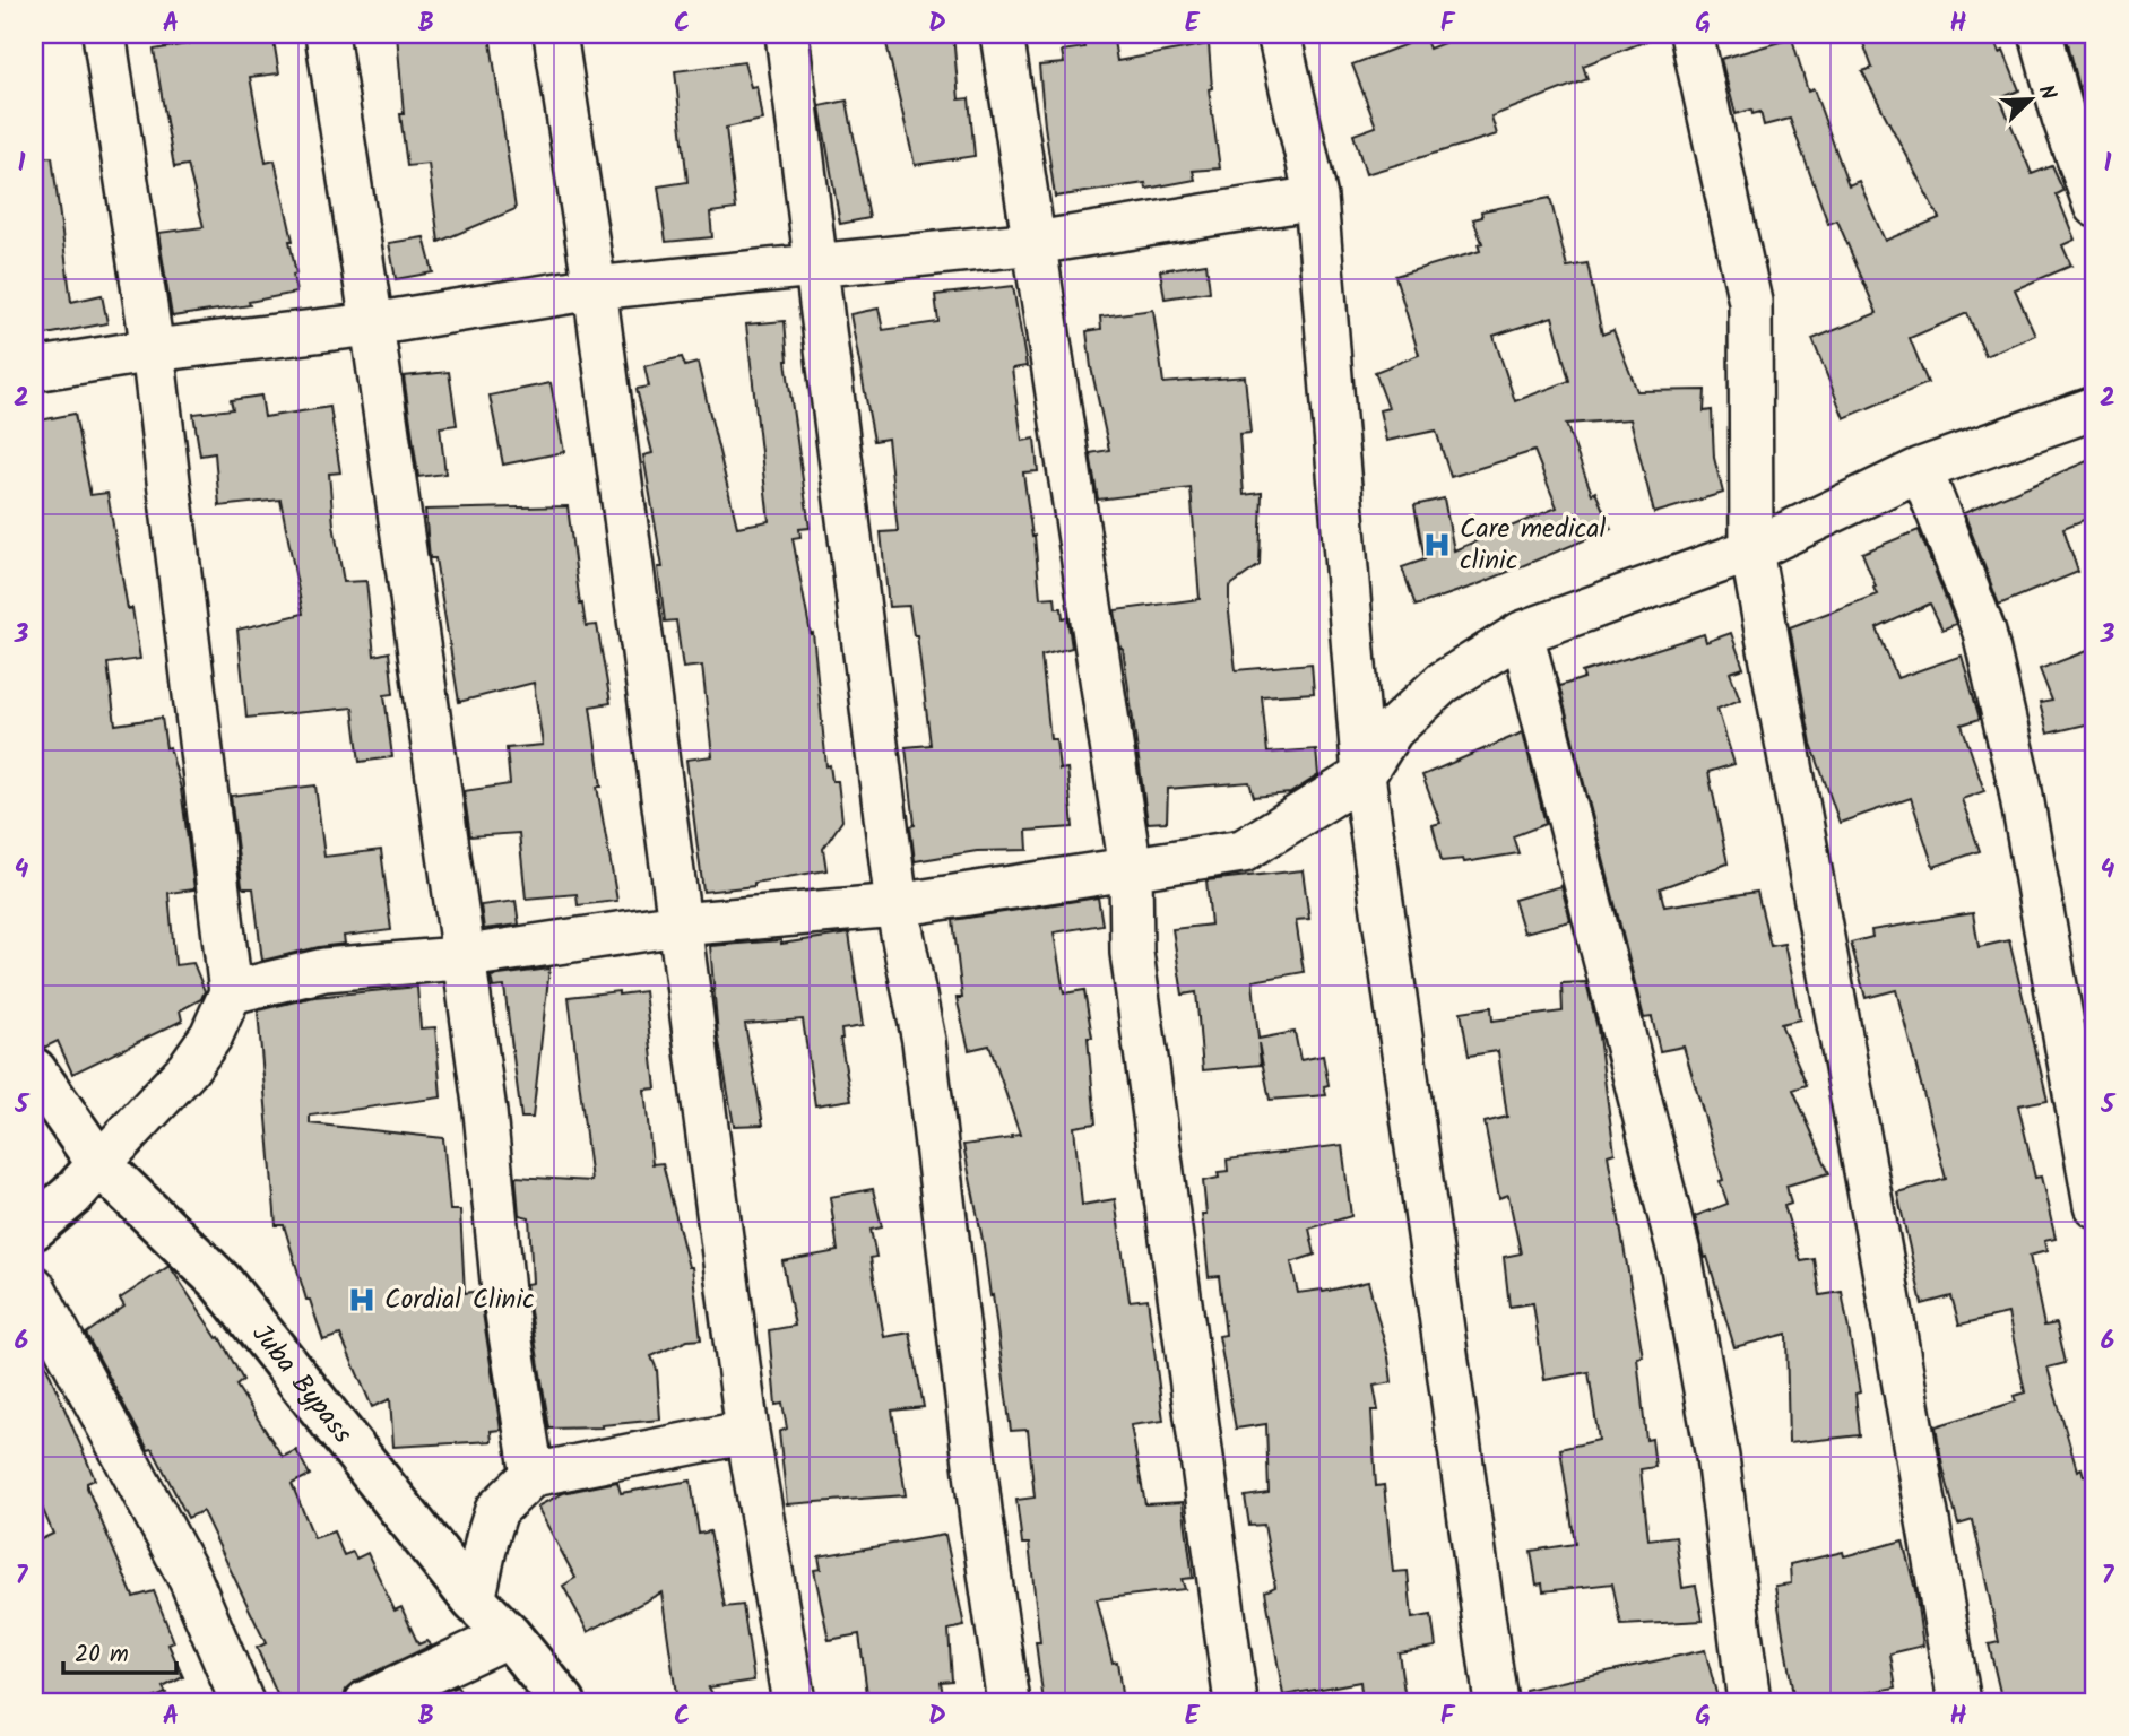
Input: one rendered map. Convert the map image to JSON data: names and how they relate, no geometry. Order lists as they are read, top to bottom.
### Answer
{
  "streets": {
    "main road": ["Juba Bypass"]
  },
  "places": {
    "hospital": ["Care medical clinic", "Cordial Clinic"]
  },
  "scale_bar": "20 m",
  "north": "top right",
  "grid": {
    "columns": [
      "A",
      "B",
      "C",
      "D",
      "E",
      "F",
      "G",
      "H"
    ],
    "rows": [
      "1",
      "2",
      "3",
      "4",
      "5",
      "6",
      "7"
    ]
  }
}
